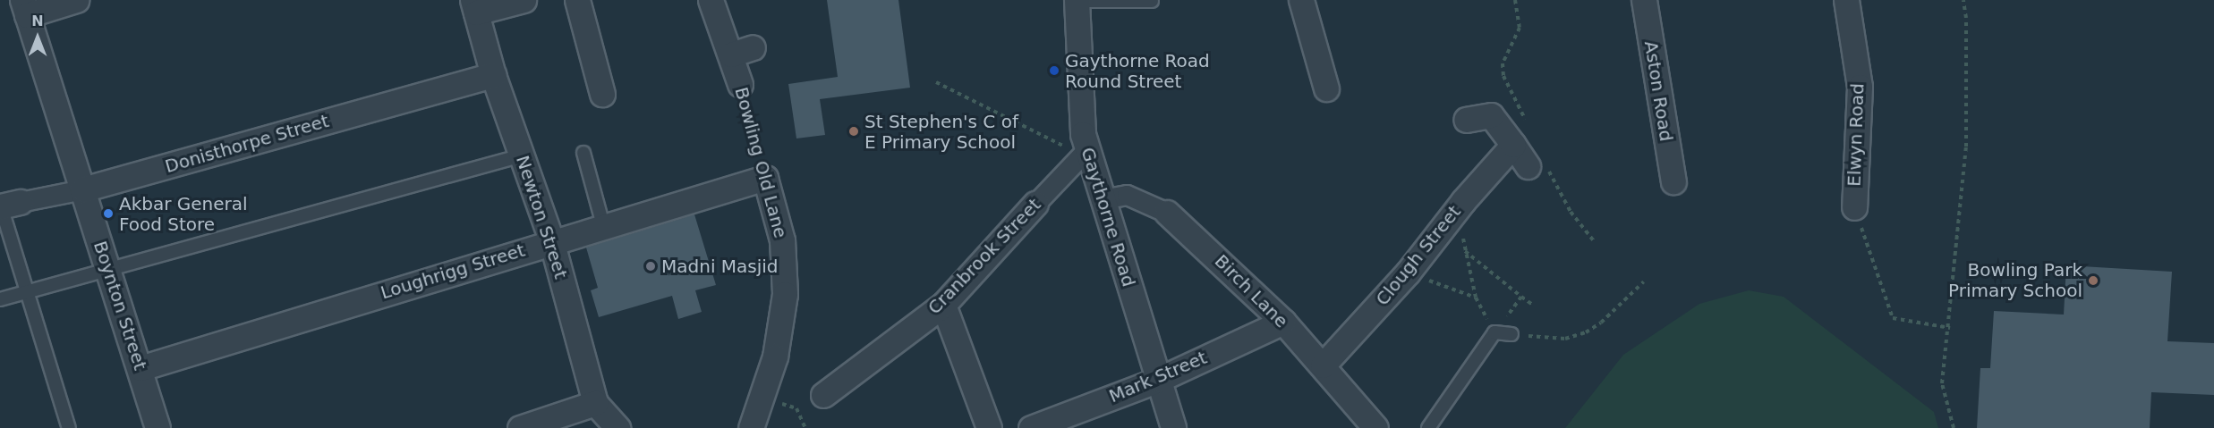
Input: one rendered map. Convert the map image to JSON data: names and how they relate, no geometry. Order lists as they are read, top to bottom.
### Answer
{
  "streets": {
    "street": [
      "Aston Road",
      "Elwyn Road",
      "Donisthorpe Street",
      "Bowling Old Lane",
      "Newton Street",
      "Gaythorne Road",
      "Clough Street",
      "Cranbrook Street",
      "Loughrigg Street",
      "Birch Lane",
      "Boynton Street",
      "Mark Street"
    ]
  },
  "crossings": [
    ["Donisthorpe Street", "Newton Street"],
    ["Donisthorpe Street", "Boynton Street"],
    ["Bowling Old Lane", "Loughrigg Street"],
    ["Newton Street", "Loughrigg Street"],
    ["Gaythorne Road", "Cranbrook Street"],
    ["Gaythorne Road", "Birch Lane"],
    ["Gaythorne Road", "Mark Street"],
    ["Clough Street", "Birch Lane"],
    ["Loughrigg Street", "Boynton Street"],
    ["Birch Lane", "Mark Street"]
  ],
  "places": [
    "Gaythorne Road Round Street",
    "St Stephen's C of E Primary School",
    "Akbar General Food Store",
    "Madni Masjid",
    "Bowling Park Primary School"
  ],
  "north": "top"
}
